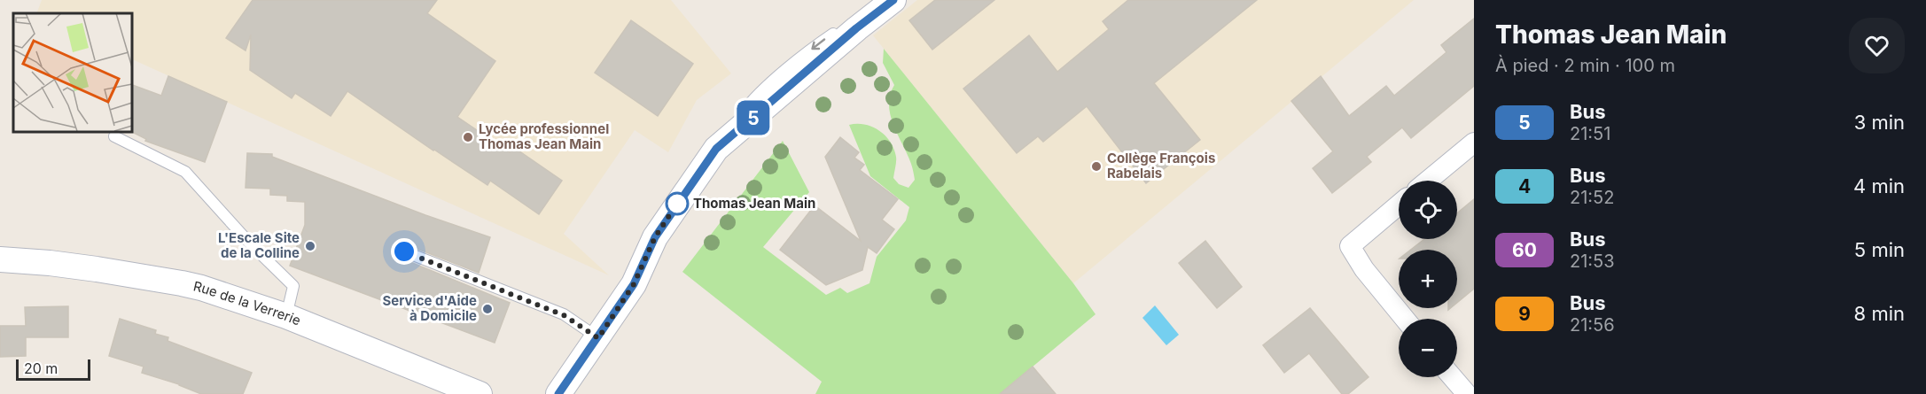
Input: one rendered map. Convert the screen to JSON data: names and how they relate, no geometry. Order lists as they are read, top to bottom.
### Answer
{
  "streets": {
    "street": ["Rue de la Verrerie"]
  },
  "places": [
    "Lycée professionnel Thomas Jean Main",
    "Collège François Rabelais",
    "Thomas Jean Main",
    "L'Escale Site de la Colline",
    "Service d'Aide à Domicile"
  ],
  "lines": ["bus line 5"],
  "scale_bar": "20 m",
  "page": {
    "on_map": "5",
    "heading": ["Thomas Jean Main", "À pied · 2 min · 100 m"],
    "list": [
      {
        "mark": "5",
        "name": "Bus",
        "note": "21:51",
        "value": "3 min"
      },
      {
        "mark": "4",
        "name": "Bus",
        "note": "21:52",
        "value": "4 min"
      },
      {
        "mark": "60",
        "name": "Bus",
        "note": "21:53",
        "value": "5 min"
      },
      {
        "mark": "9",
        "name": "Bus",
        "note": "21:56",
        "value": "8 min"
      }
    ],
    "map_buttons": ["+", "−"],
    "scale": "20 m"
  }
}
